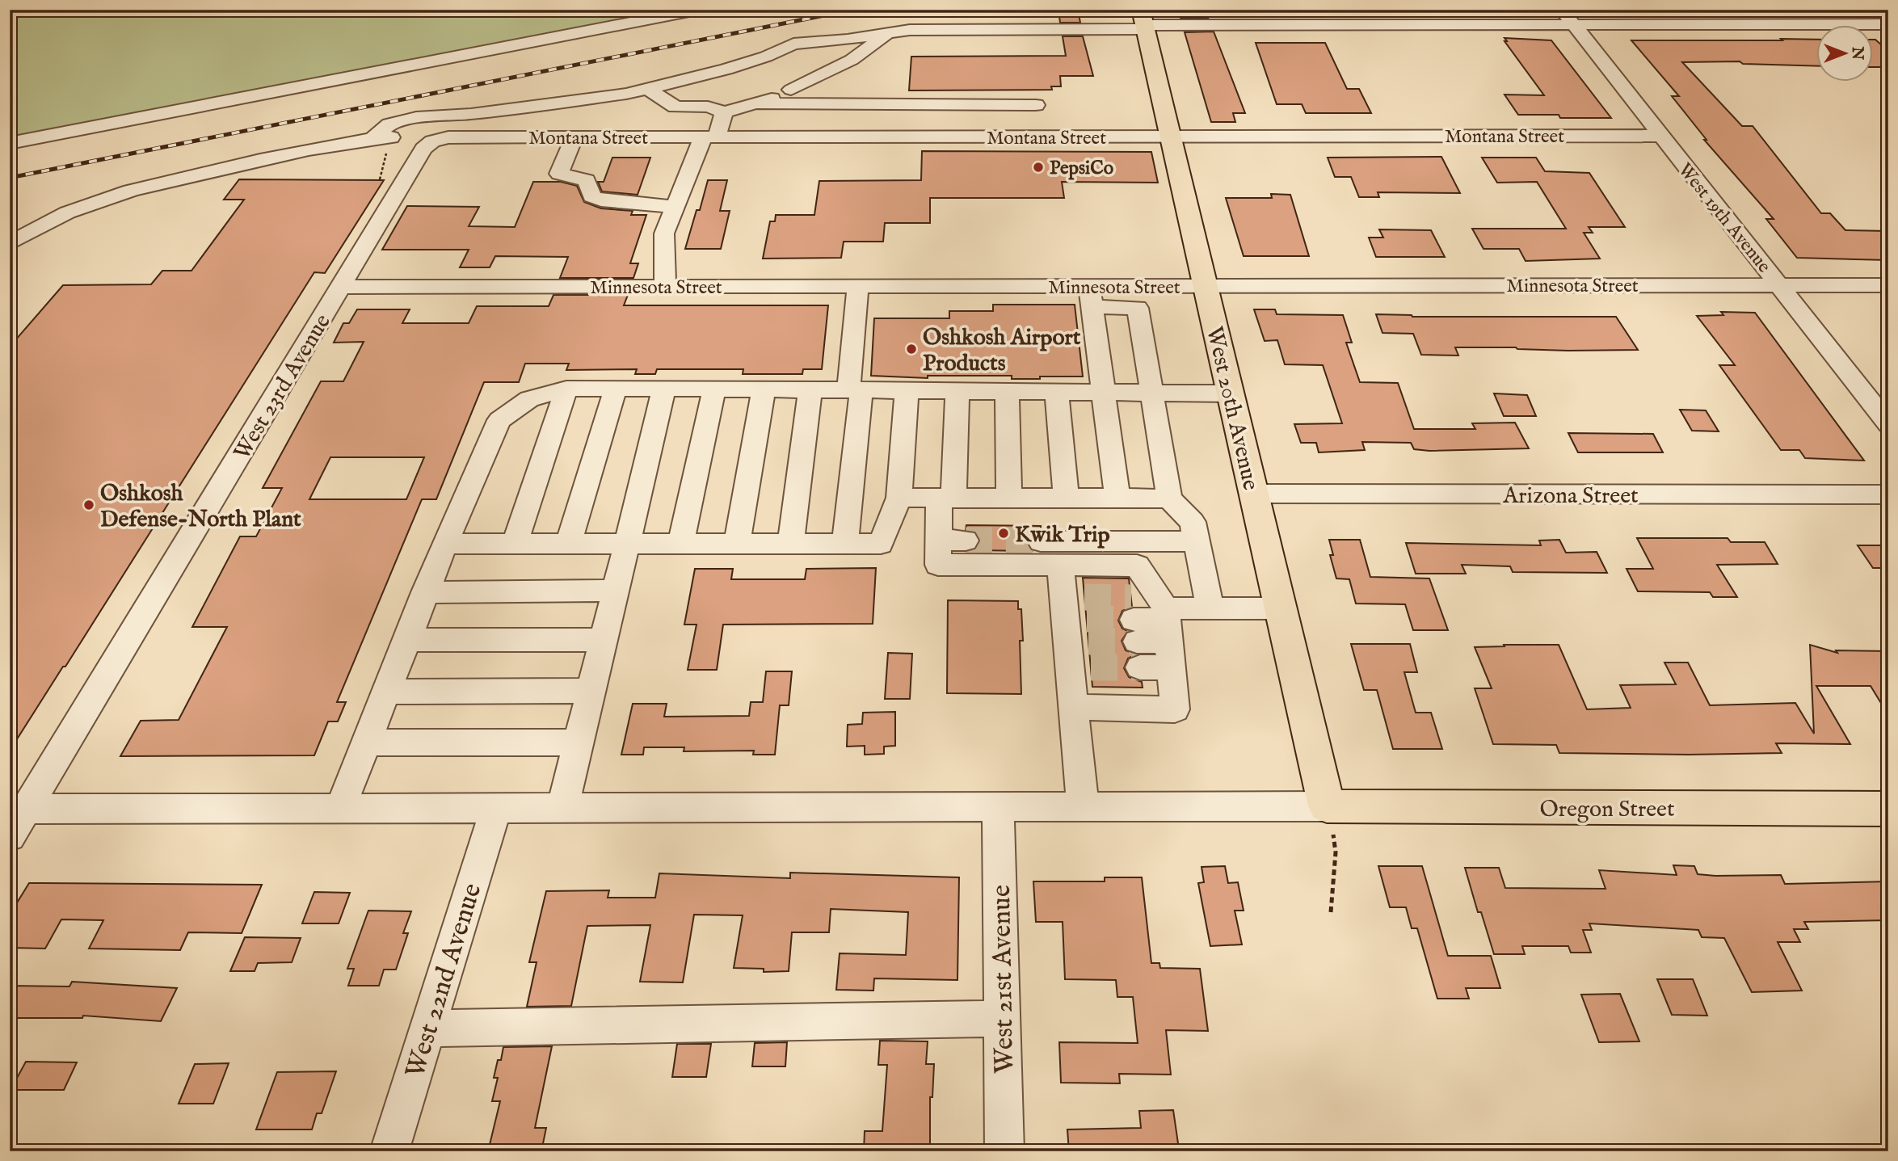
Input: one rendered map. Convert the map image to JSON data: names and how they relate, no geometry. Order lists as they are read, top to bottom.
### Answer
{
  "streets": {
    "main road": ["West 20th Avenue", "Oregon Street"],
    "street": [
      "Montana Street",
      "West 19th Avenue",
      "Minnesota Street",
      "West 23rd Avenue",
      "Arizona Street",
      "West 21st Avenue",
      "West 22nd Avenue"
    ]
  },
  "crossings": [
    ["Montana Street", "West 19th Avenue"],
    ["Montana Street", "West 23rd Avenue"],
    ["Montana Street", "West 20th Avenue"],
    ["West 19th Avenue", "Minnesota Street"],
    ["Minnesota Street", "West 23rd Avenue"],
    ["Minnesota Street", "West 20th Avenue"],
    ["West 20th Avenue", "Arizona Street"],
    ["West 20th Avenue", "Oregon Street"]
  ],
  "places": [
    "PepsiCo",
    "Oshkosh Airport Products",
    "Oshkosh Defense-North Plant",
    "Kwik Trip"
  ],
  "north": "right"
}
